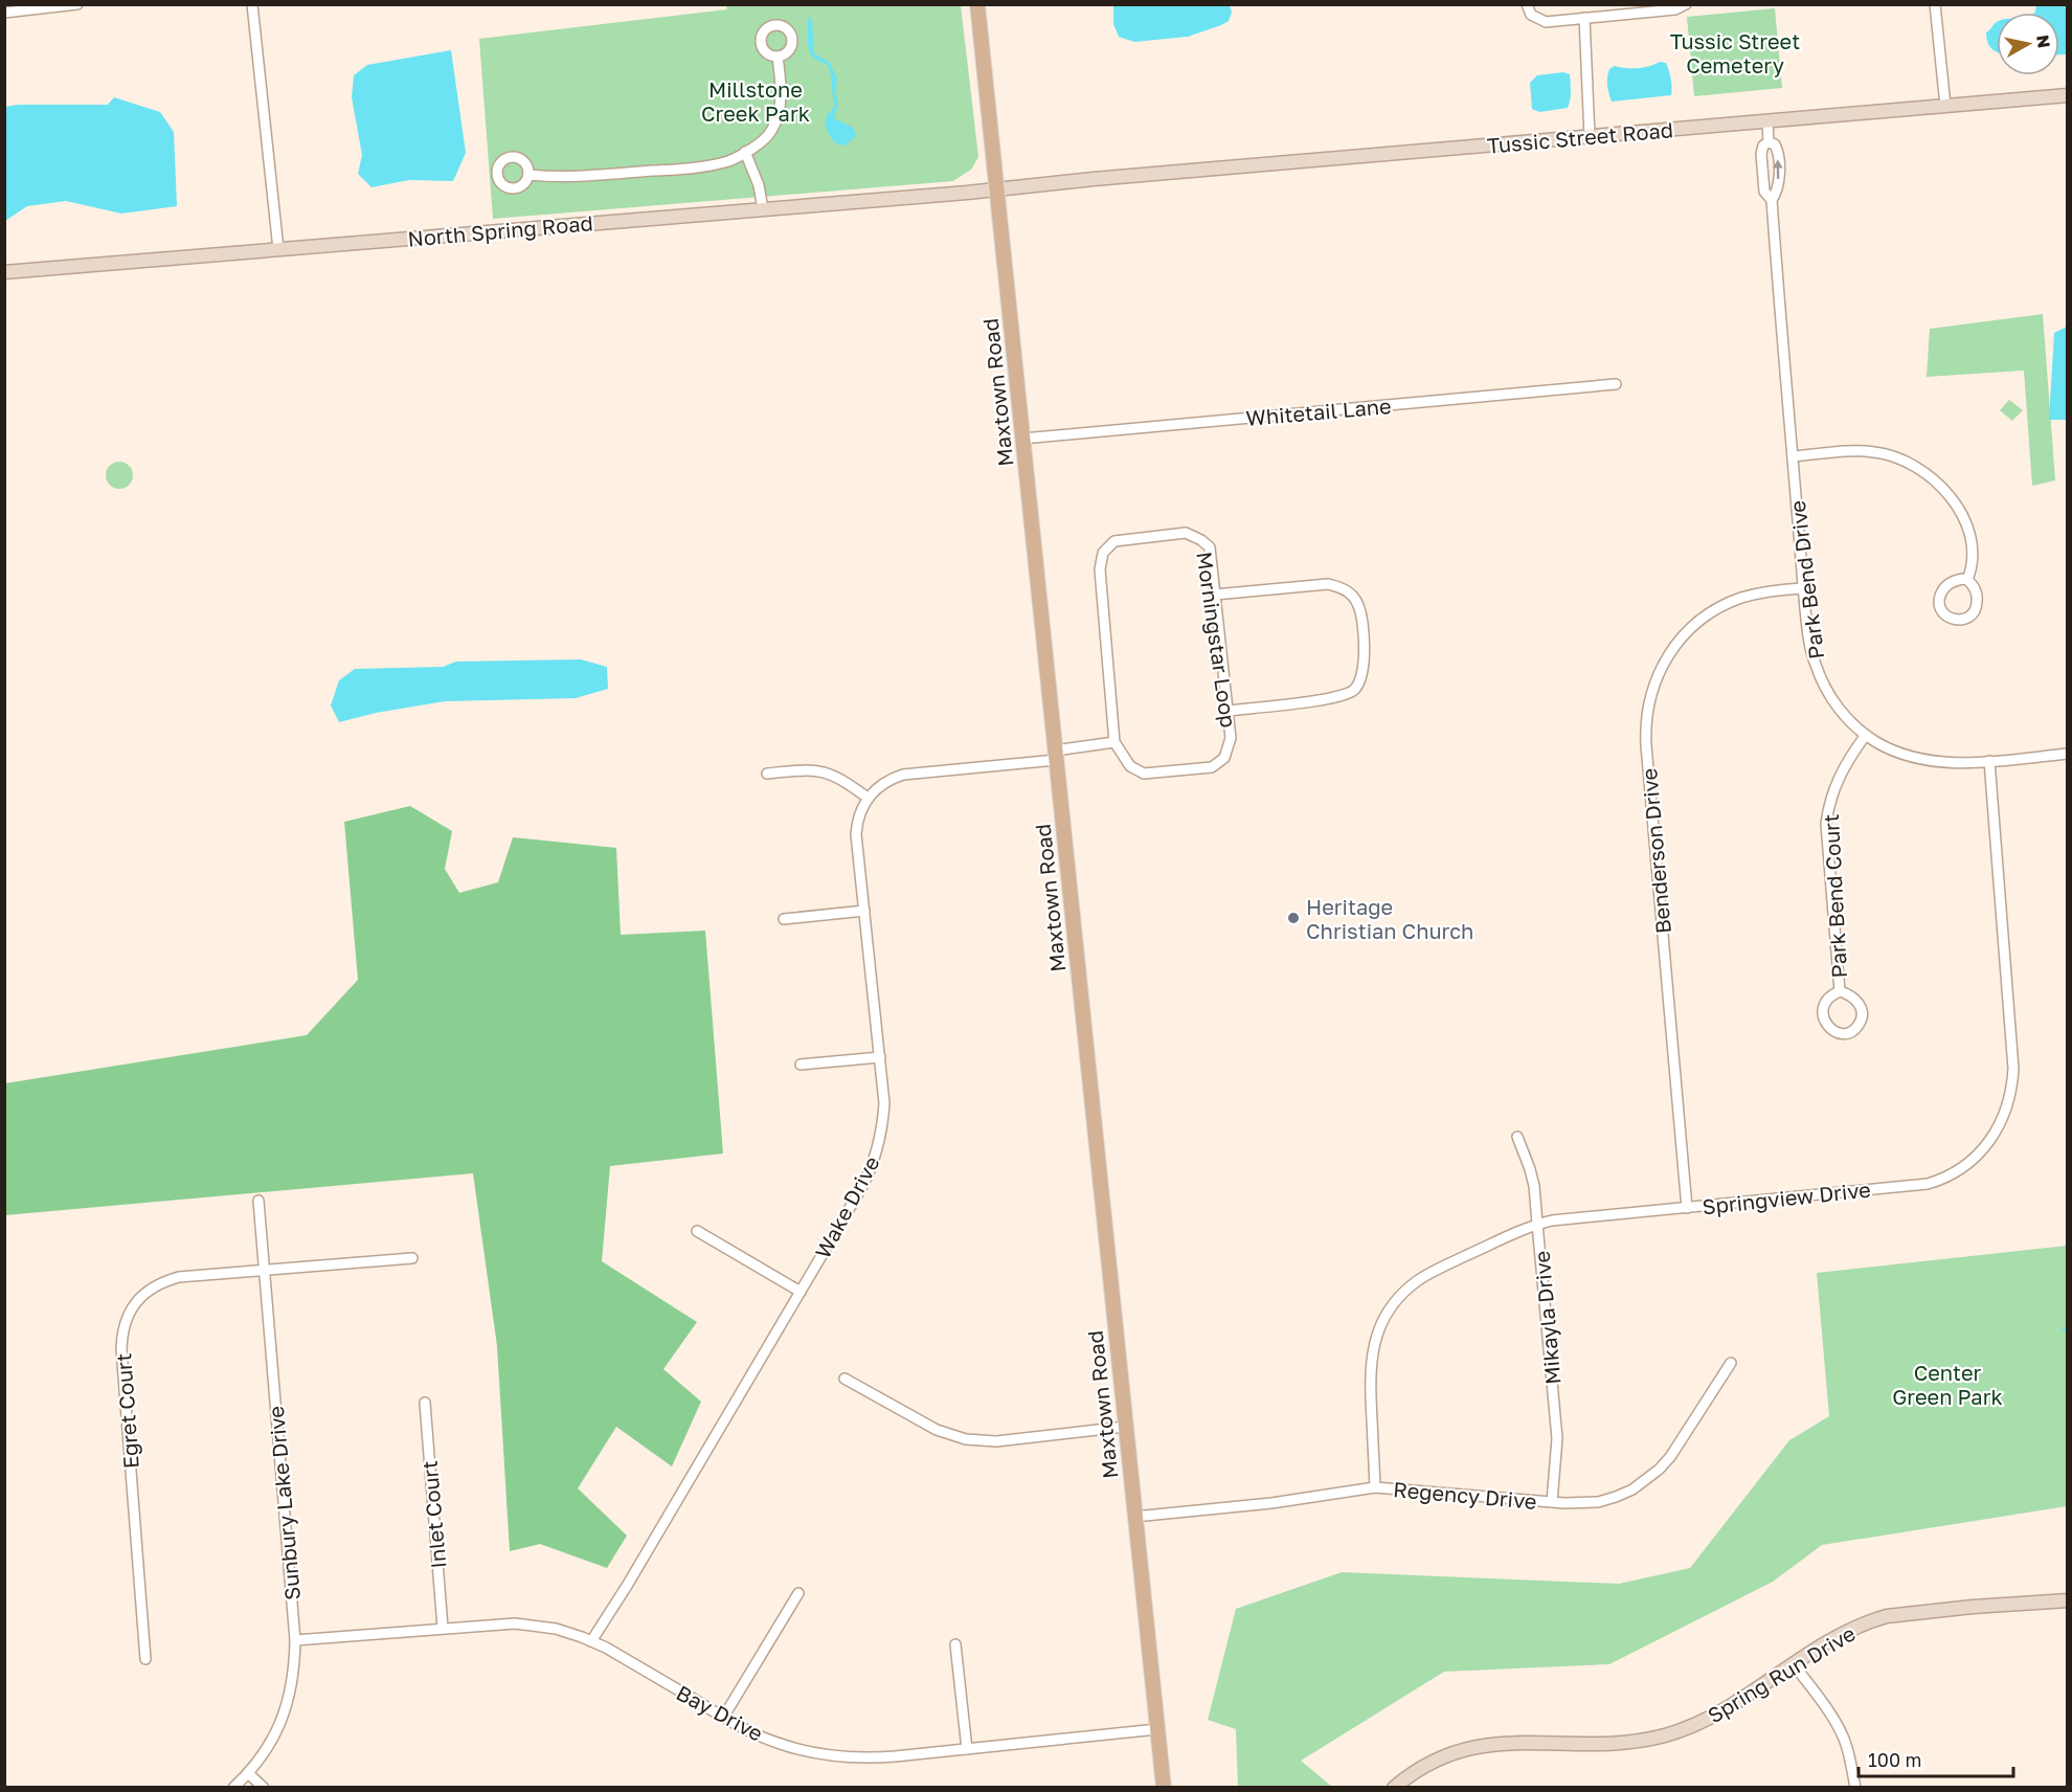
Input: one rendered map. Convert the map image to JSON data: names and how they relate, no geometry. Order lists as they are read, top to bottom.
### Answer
{
  "streets": {
    "main road": [
      "Tussic Street Road",
      "North Spring Road",
      "Maxtown Road",
      "Spring Run Drive"
    ],
    "street": [
      "Whitetail Lane",
      "Park Bend Drive",
      "Morningstar Loop",
      "Benderson Drive",
      "Park Bend Court",
      "Springview Drive",
      "Wake Drive",
      "Mikayla Drive",
      "Egret Court",
      "Regency Drive",
      "Sunbury Lake Drive",
      "Inlet Court",
      "Bay Drive"
    ]
  },
  "crossings": [
    ["Tussic Street Road", "North Spring Road"],
    ["Tussic Street Road", "Maxtown Road"],
    ["Tussic Street Road", "Park Bend Drive"],
    ["North Spring Road", "Maxtown Road"],
    ["Maxtown Road", "Whitetail Lane"],
    ["Maxtown Road", "Regency Drive"],
    ["Maxtown Road", "Bay Drive"],
    ["Park Bend Drive", "Benderson Drive"],
    ["Park Bend Drive", "Park Bend Court"],
    ["Park Bend Drive", "Springview Drive"],
    ["Benderson Drive", "Springview Drive"],
    ["Springview Drive", "Mikayla Drive"],
    ["Springview Drive", "Regency Drive"],
    ["Wake Drive", "Bay Drive"],
    ["Mikayla Drive", "Regency Drive"],
    ["Egret Court", "Sunbury Lake Drive"],
    ["Sunbury Lake Drive", "Bay Drive"],
    ["Inlet Court", "Bay Drive"]
  ],
  "parks": ["Tussic Street Cemetery", "Millstone Creek Park", "Center Green Park"],
  "places": ["Heritage Christian Church"],
  "scale_bar": "100 m",
  "north": "right"
}
